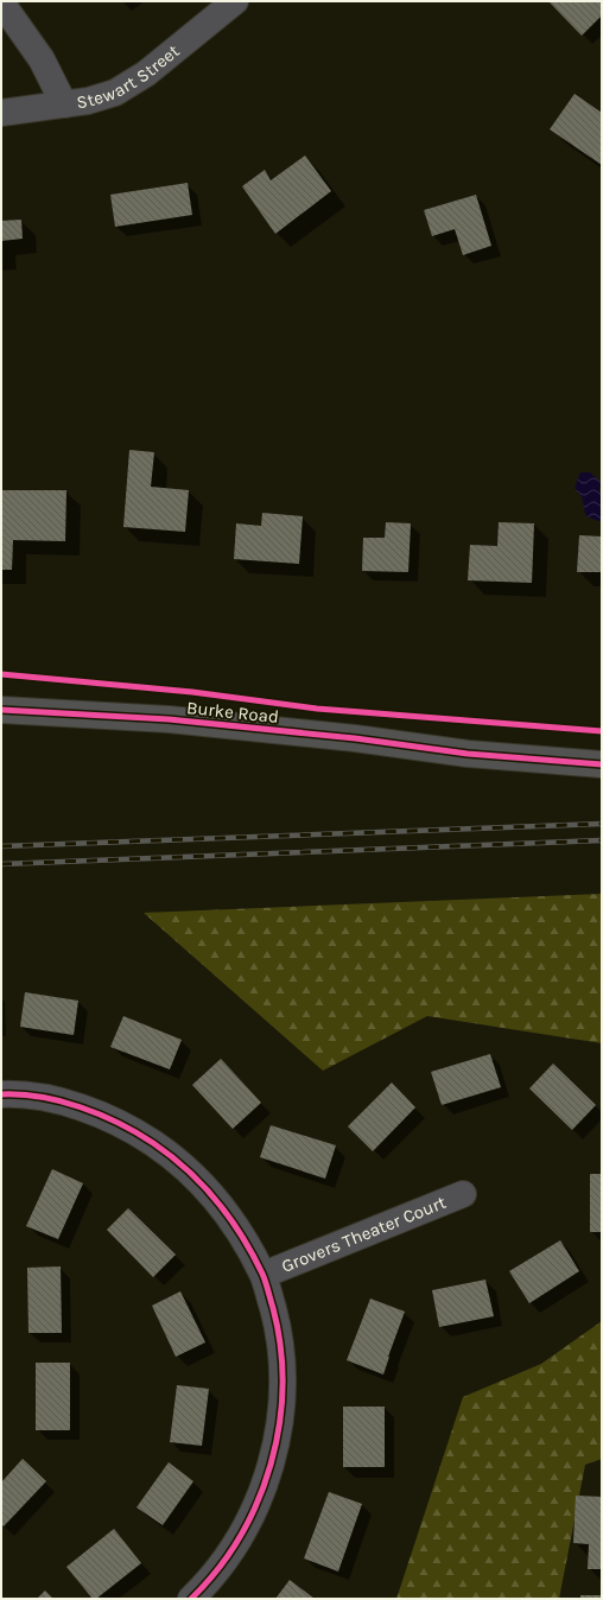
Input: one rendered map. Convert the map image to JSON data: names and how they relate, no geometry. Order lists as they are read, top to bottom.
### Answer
{
  "streets": {
    "street": ["Stewart Street", "Burke Road", "Grovers Theater Court"]
  }
}
